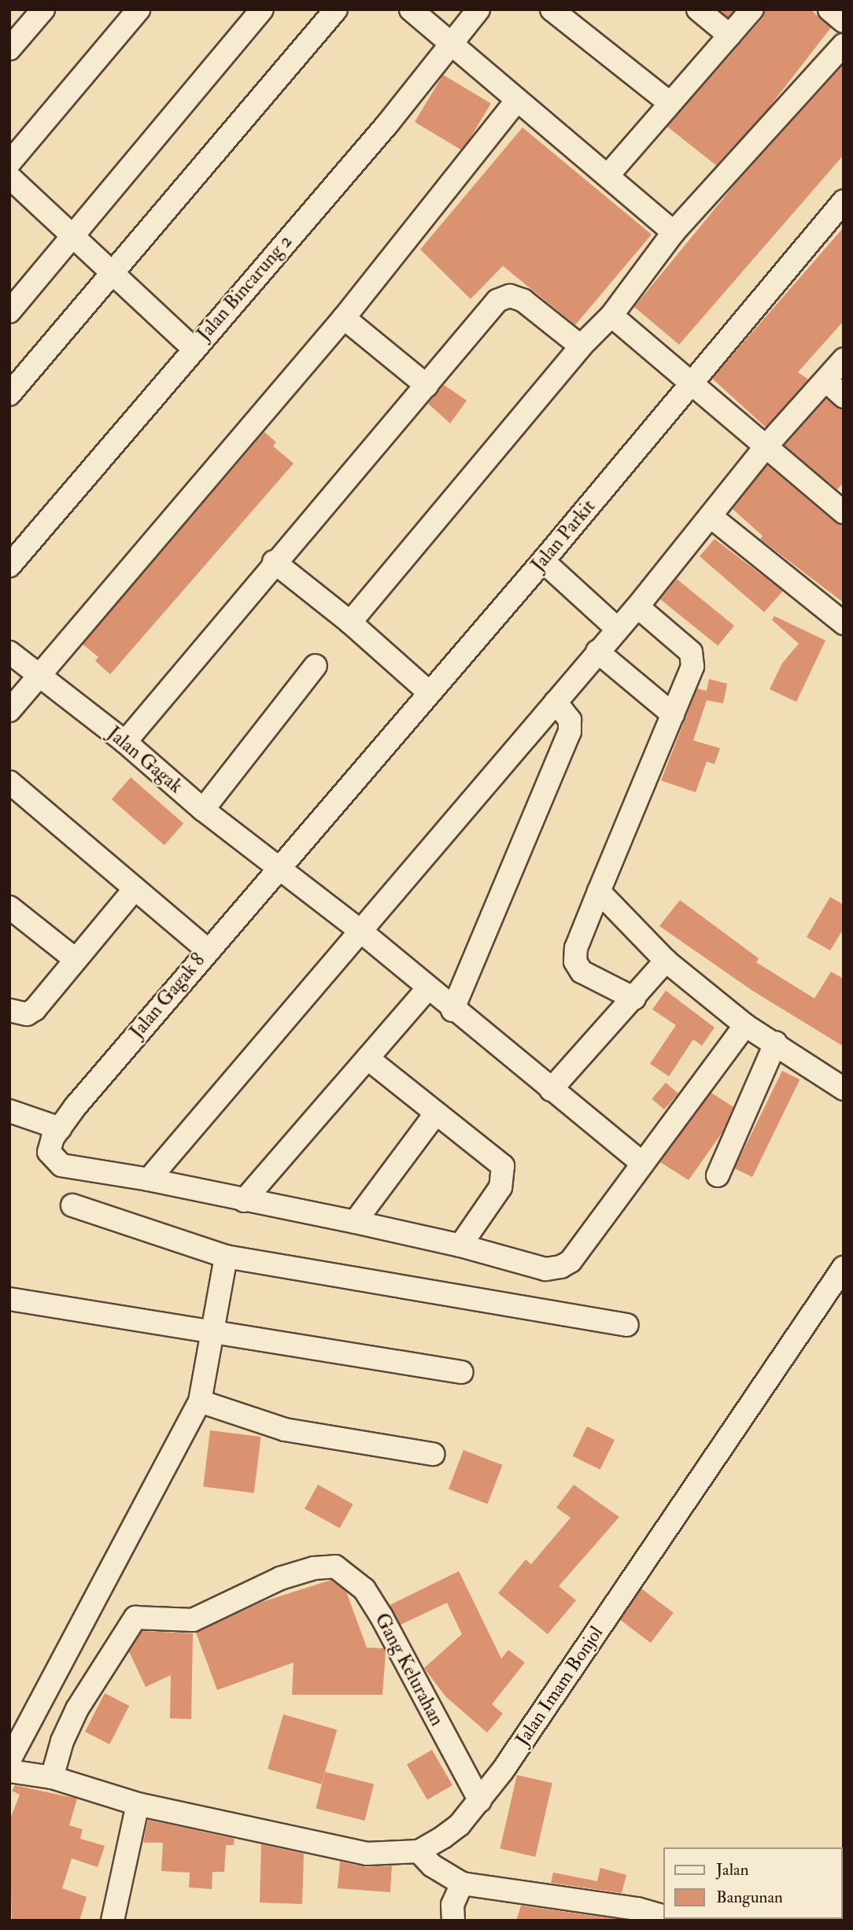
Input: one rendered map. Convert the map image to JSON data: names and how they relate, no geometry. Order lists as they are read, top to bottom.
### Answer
{
  "streets": {
    "street": [
      "Jalan Bincarung 2",
      "Jalan Parkit",
      "Jalan Gagak",
      "Jalan Gagak 8",
      "Gang Kelurahan",
      "Jalan Imam Bonjol"
    ]
  },
  "crossings": [
    ["Jalan Parkit", "Jalan Gagak"],
    ["Jalan Parkit", "Jalan Gagak 8"],
    ["Jalan Gagak", "Jalan Gagak 8"],
    ["Gang Kelurahan", "Jalan Imam Bonjol"]
  ],
  "legend": ["Jalan", "Bangunan"]
}
